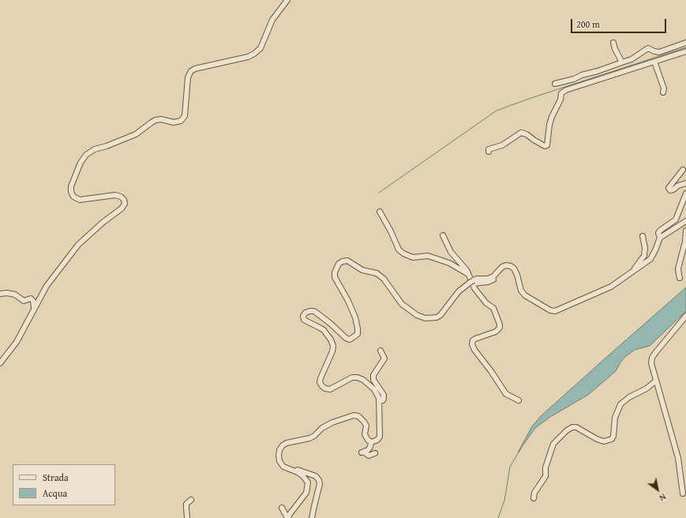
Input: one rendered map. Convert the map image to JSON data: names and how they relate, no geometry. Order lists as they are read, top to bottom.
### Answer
{
  "legend": ["Strada", "Acqua"],
  "scale_bar": "200 m",
  "north": "bottom right"
}
